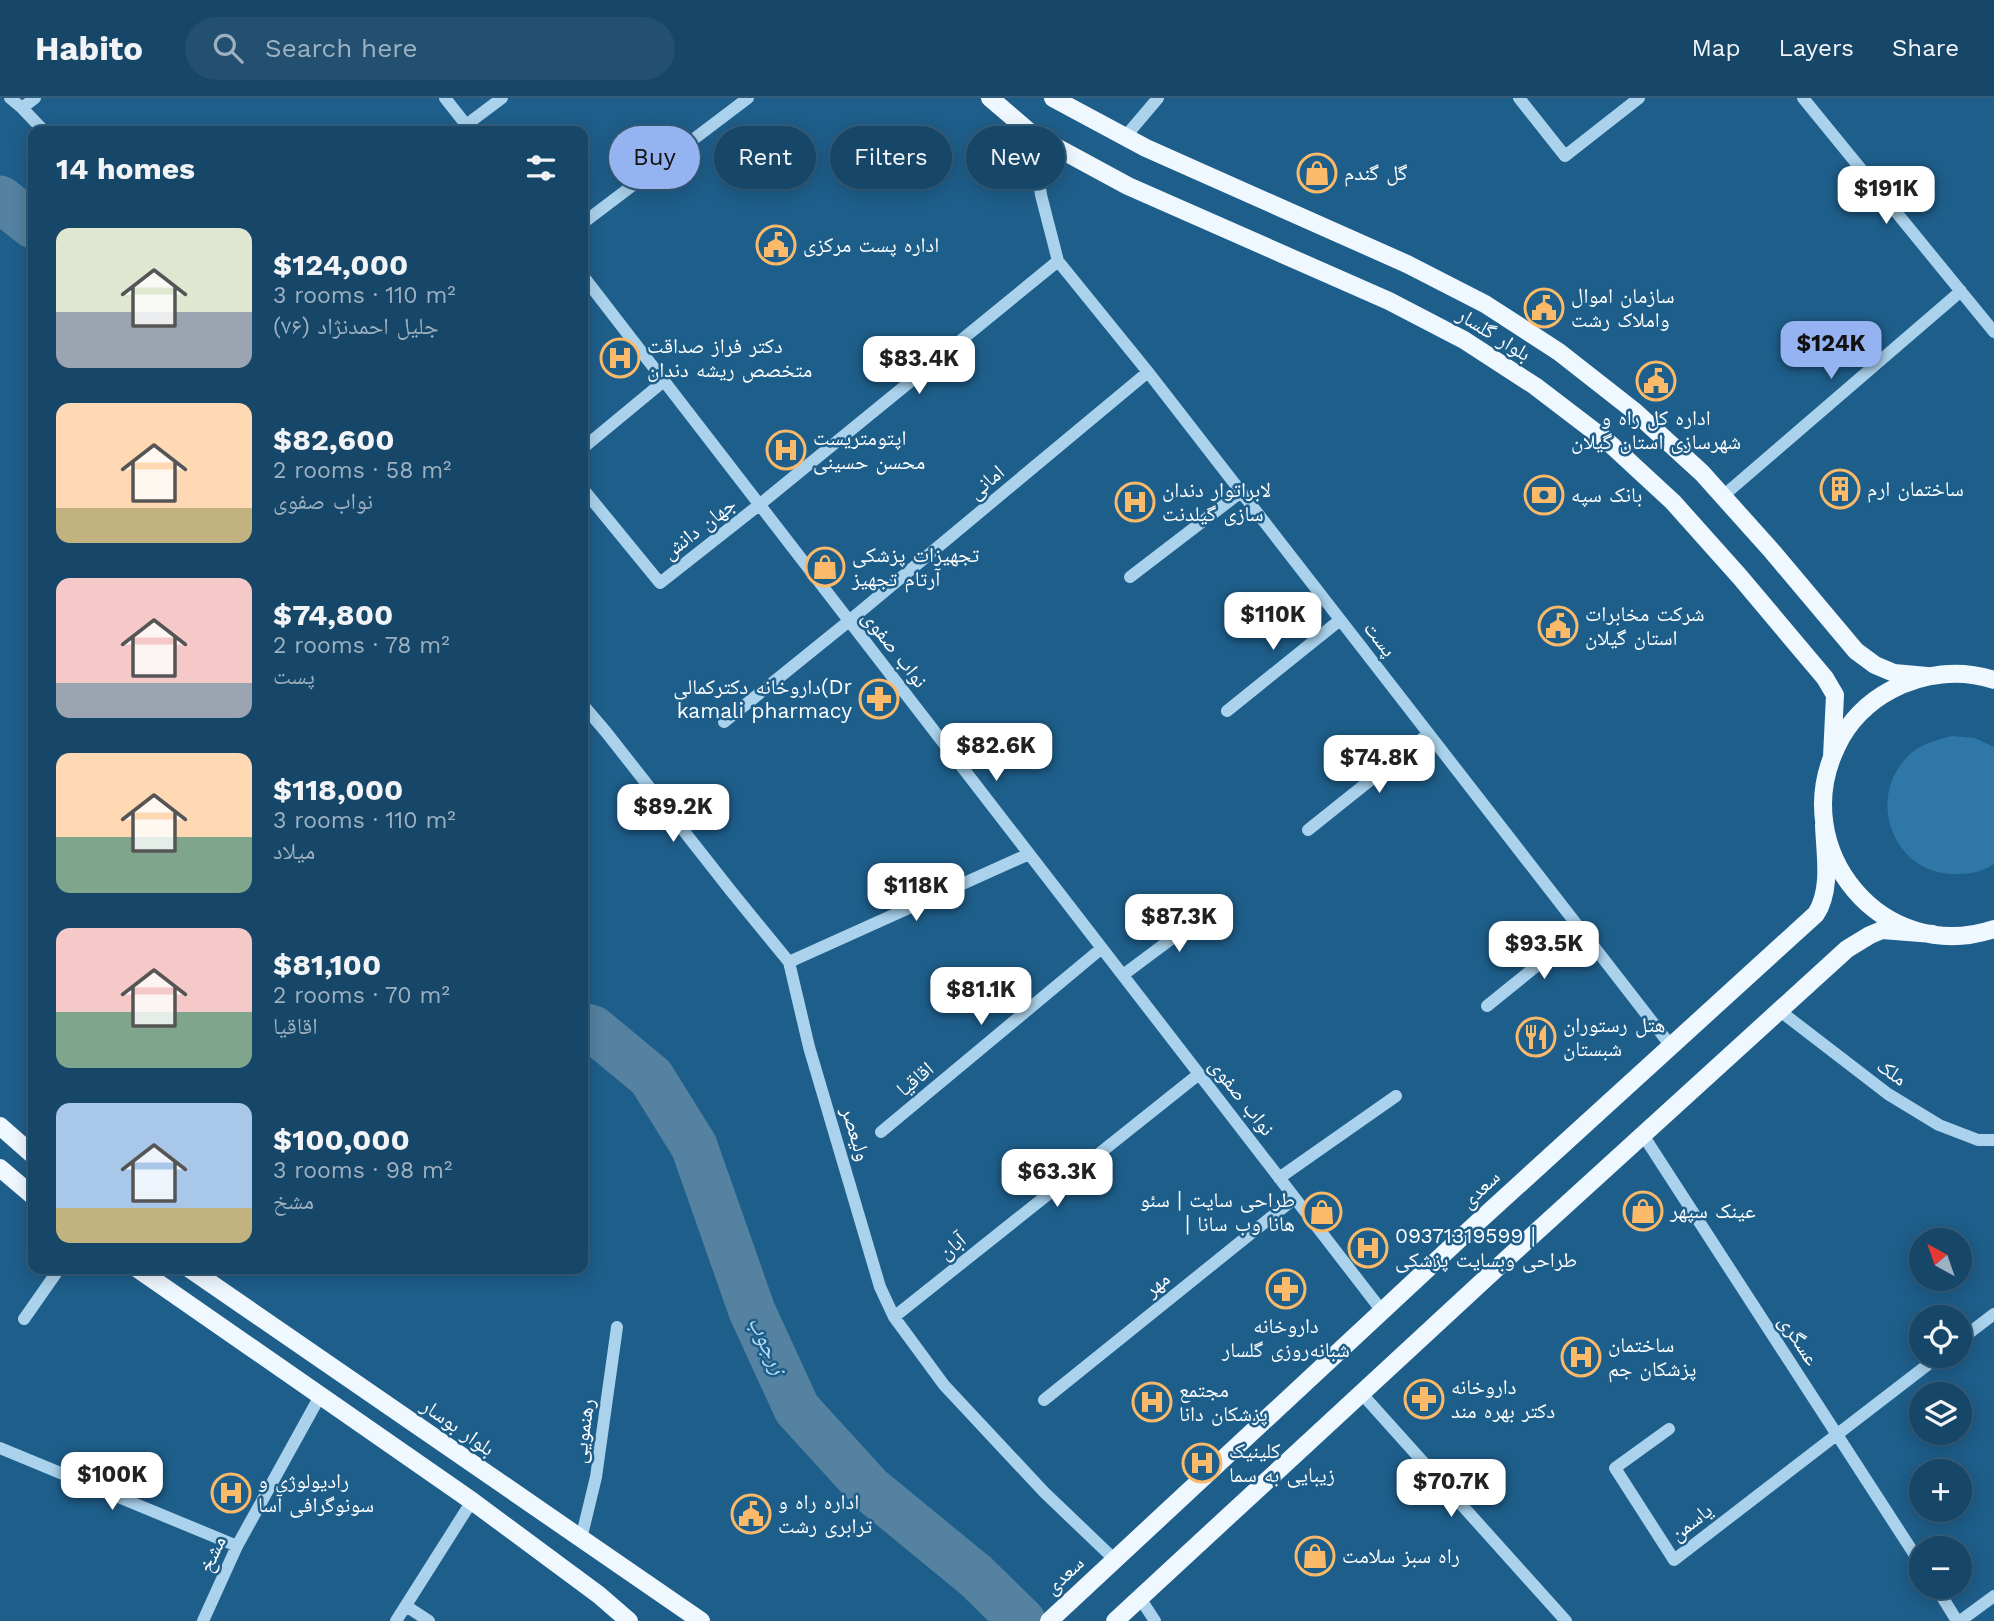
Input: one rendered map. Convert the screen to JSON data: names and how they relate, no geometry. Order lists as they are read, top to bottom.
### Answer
{
  "streets": {
    "main road": ["بلوار گلسار", "سعدی", "بلوار بوسار"],
    "street": [
      "امانی",
      "جهان دانش",
      "پست",
      "نواب صفوی",
      "ملک",
      "اقاقیا",
      "ولیعصر",
      "آبان",
      "مهر",
      "عسگری",
      "رهنمویی",
      "یاسمن",
      "مشخ"
    ]
  },
  "crossings": [
    ["امانی", "پست"],
    ["امانی", "نواب صفوی"],
    ["جهان دانش", "نواب صفوی"],
    ["پست", "سعدی"],
    ["نواب صفوی", "اقاقیا"],
    ["نواب صفوی", "سعدی"],
    ["نواب صفوی", "آبان"],
    ["نواب صفوی", "مهر"],
    ["ولیعصر", "سعدی"],
    ["ولیعصر", "آبان"],
    ["عسگری", "یاسمن"],
    ["بلوار بوسار", "رهنمویی"]
  ],
  "water": ["زرجوب"],
  "places": {
    "shop": [
      "گل گندم",
      "تجهیزات پزشکی آرتام تجهیز",
      "عینک سپهر",
      "طراحی سایت | سئو | هانا وب سانا",
      "راه سبز سلامت"
    ],
    "public building": [
      "اداره پست مرکزی",
      "سازمان اموال واملاک رشت",
      "اداره کل راه و شهرسازی استان گیلان",
      "شرکت مخابرات استان گیلان",
      "اداره راه و ترابری رشت"
    ],
    "hospital": [
      "دکتر فراز صداقت متخصص ریشه دندان",
      "اپتومتریست محسن حسینی",
      "لابراتوار دندان سازی گیلدنت",
      "09371319599 | طراحی وبسایت پزشکی",
      "ساختمان پزشکان جم",
      "مجتمع پزشکان دانا",
      "کلینیک زیبایی به سما",
      "رادیولوژی و سونوگرافی آسا"
    ],
    "building": ["ساختمان ارم"],
    "bank": ["بانک سپه"],
    "pharmacy": ["داروخانه دکترکمالی(Dr kamali pharmacy", "داروخانه شبانه‌روزی گلسار", "داروخانه دکتر بهره مند"],
    "restaurant": ["هتل رستوران شبستان"]
  },
  "north": "top left",
  "page": {
    "header": "Habito",
    "search": "Search here",
    "nav": ["Map", "Layers", "Share"],
    "chip": [
      "Buy",
      "Rent",
      "Filters",
      "New"
    ],
    "heading": "14 homes",
    "price": [
      "$191K",
      "$124K",
      "$83.4K",
      "$110K",
      "$82.6K",
      "$74.8K",
      "$89.2K",
      "$118K",
      "$87.3K",
      "$93.5K",
      "$81.1K",
      "$63.3K",
      "$100K",
      "$70.7K"
    ],
    "list": [
      {
        "name": "$124,000",
        "note": "3 rooms · 110 m² · جلیل احمدنژاد (۷۶)"
      },
      {
        "name": "$82,600",
        "note": "2 rooms · 58 m² · نواب صفوی"
      },
      {
        "name": "$74,800",
        "note": "2 rooms · 78 m² · پست"
      },
      {
        "name": "$118,000",
        "note": "3 rooms · 110 m² · میلاد"
      },
      {
        "name": "$81,100",
        "note": "2 rooms · 70 m² · اقاقیا"
      },
      {
        "name": "$100,000",
        "note": "3 rooms · 98 m² · مشخ"
      }
    ],
    "map_buttons": ["+", "−"]
  }
}
